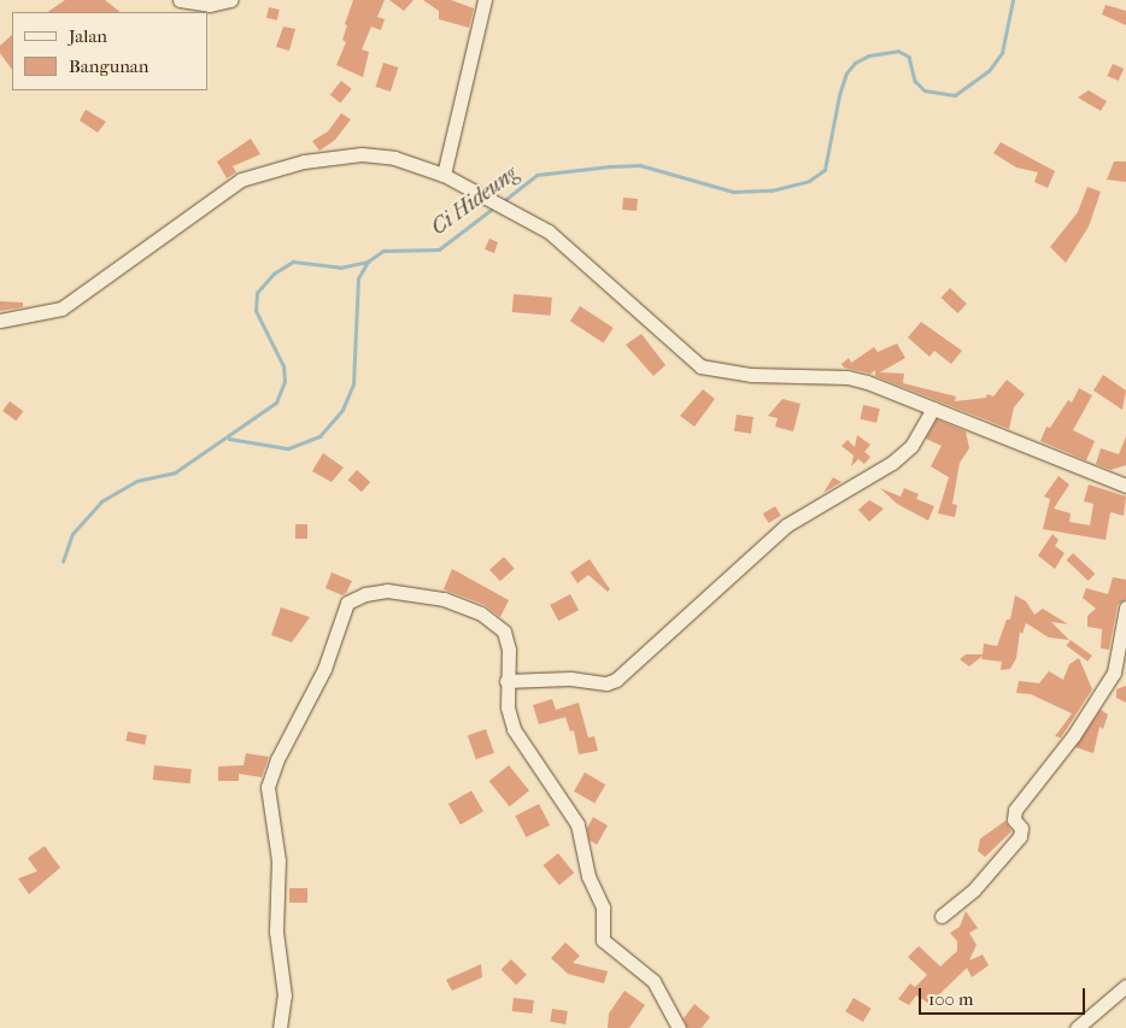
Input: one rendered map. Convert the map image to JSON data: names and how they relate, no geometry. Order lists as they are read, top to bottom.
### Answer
{
  "water": ["Ci Hideung"],
  "legend": ["Jalan", "Bangunan"],
  "scale_bar": "100 m"
}
